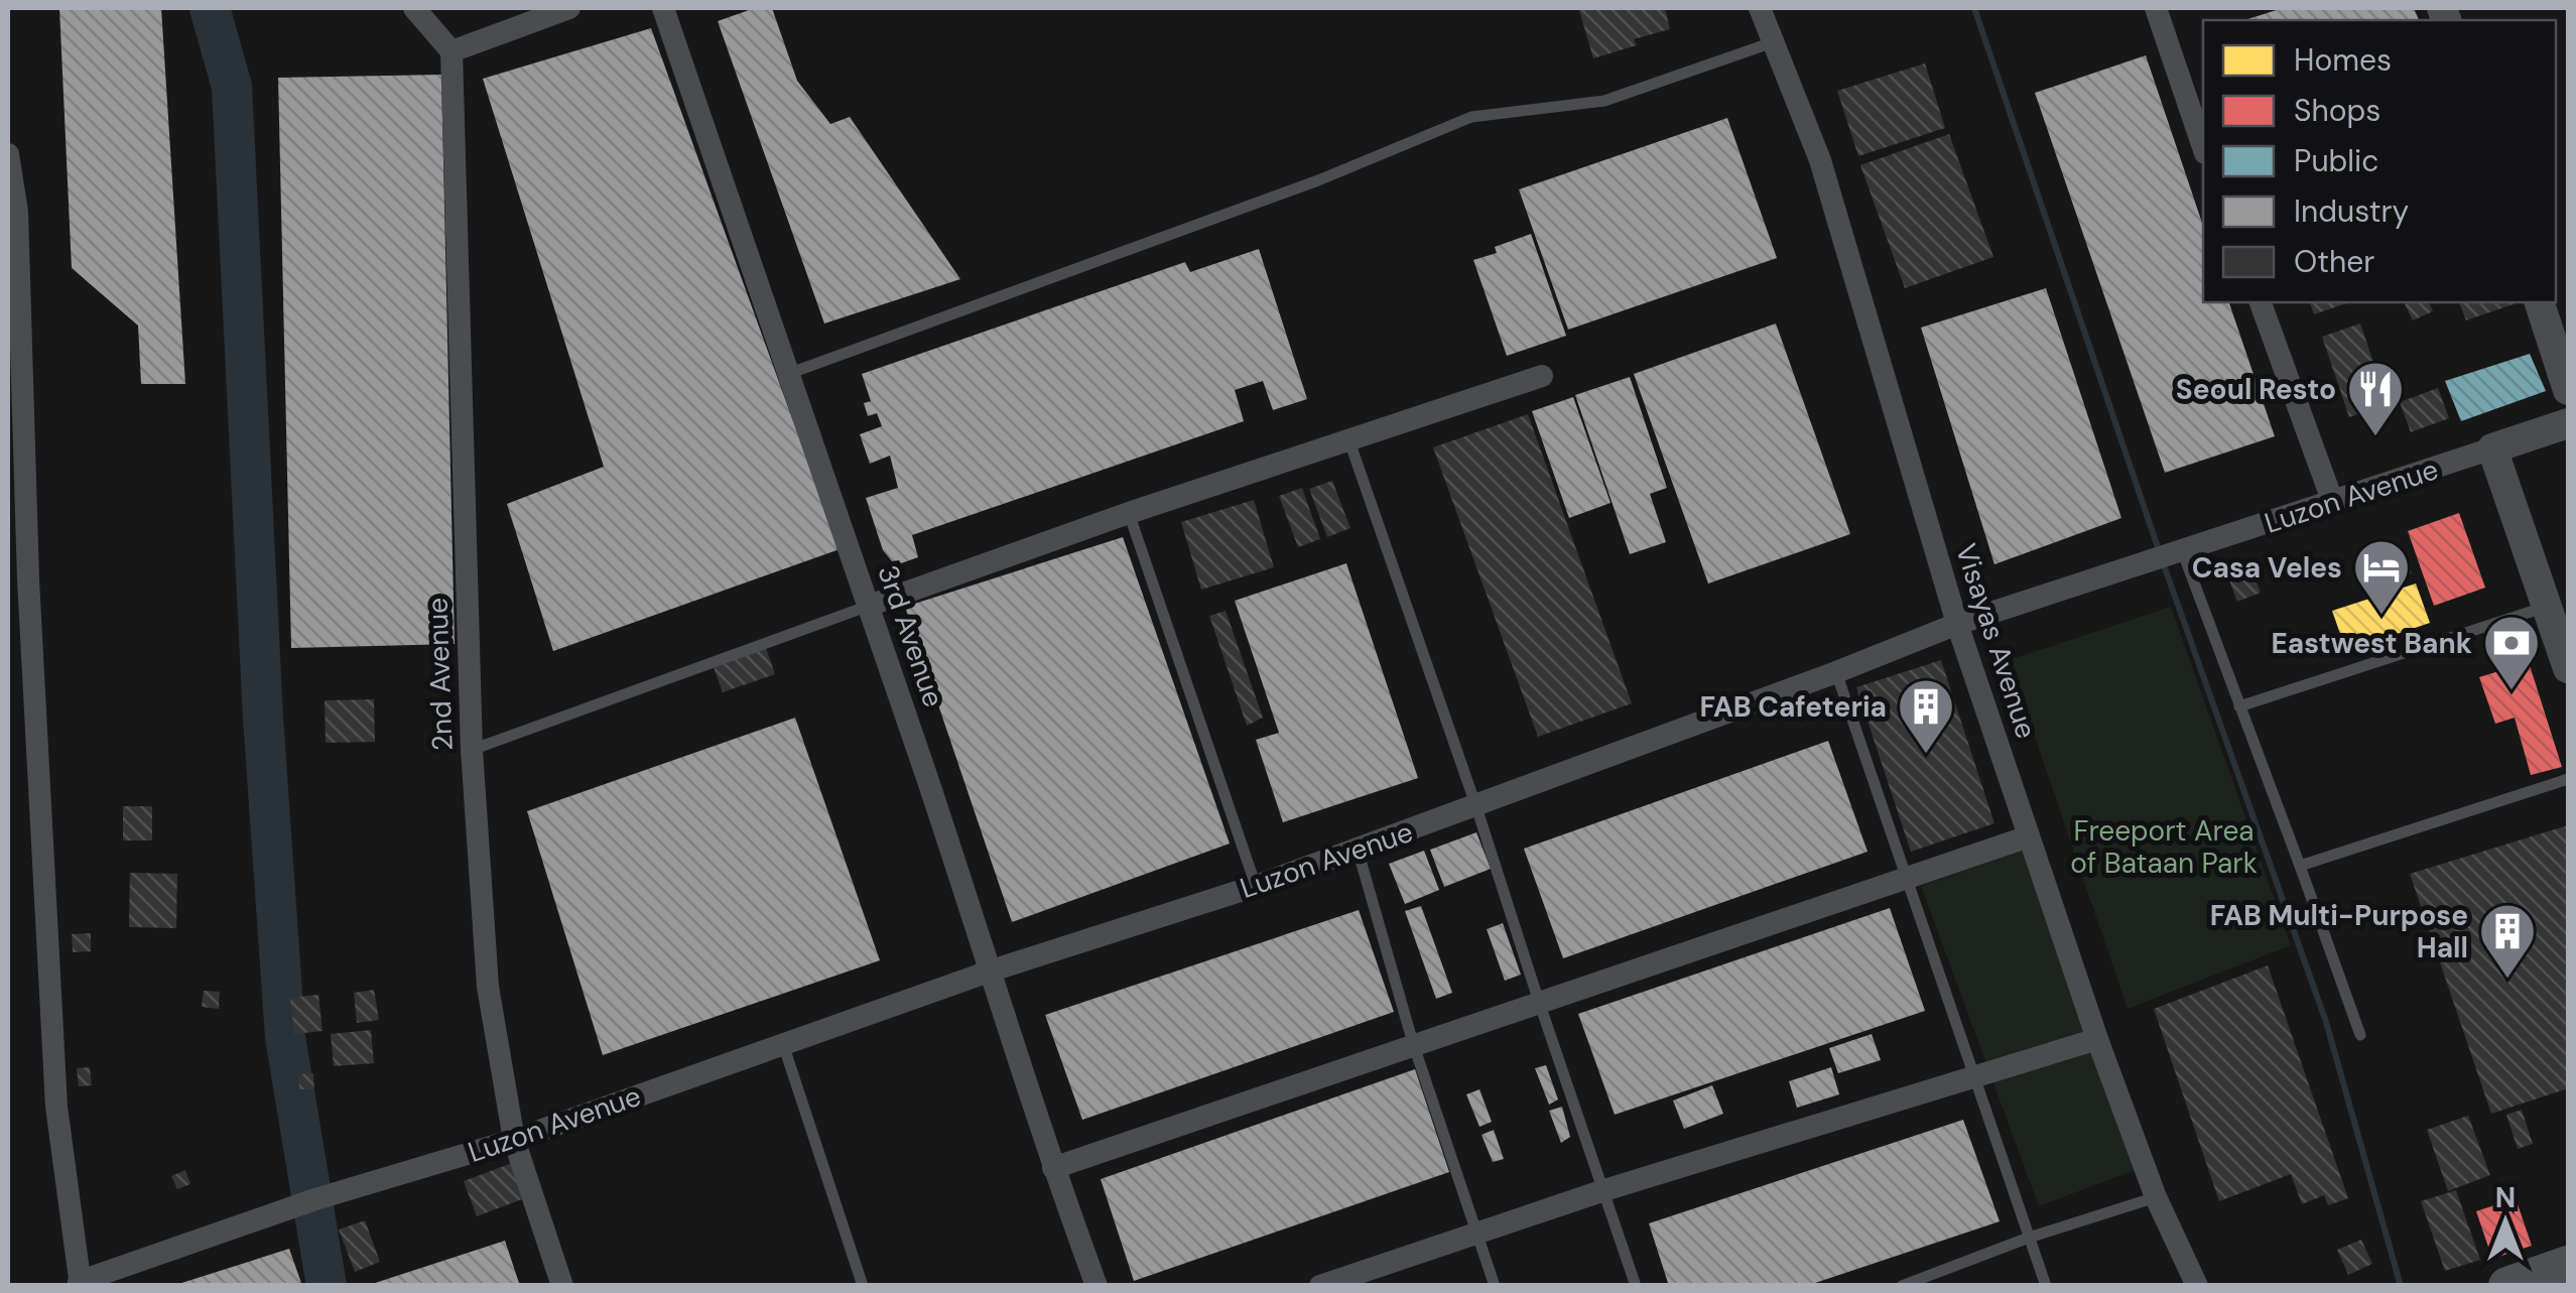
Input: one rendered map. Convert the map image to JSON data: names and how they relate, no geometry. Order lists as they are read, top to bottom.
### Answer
{
  "streets": {
    "street": [
      "Luzon Avenue",
      "3rd Avenue",
      "Visayas Avenue",
      "2nd Avenue"
    ]
  },
  "crossings": [
    ["Luzon Avenue", "3rd Avenue"],
    ["Luzon Avenue", "Visayas Avenue"],
    ["Luzon Avenue", "2nd Avenue"]
  ],
  "parks": ["Freeport Area of Bataan Park"],
  "places": {
    "restaurant": ["Seoul Resto"],
    "hotel": ["Casa Veles"],
    "bank": ["Eastwest Bank"],
    "building": ["FAB Cafeteria", "FAB Multi-Purpose Hall"]
  },
  "legend": [
    "Homes",
    "Shops",
    "Public",
    "Industry",
    "Other"
  ],
  "north": "top"
}
